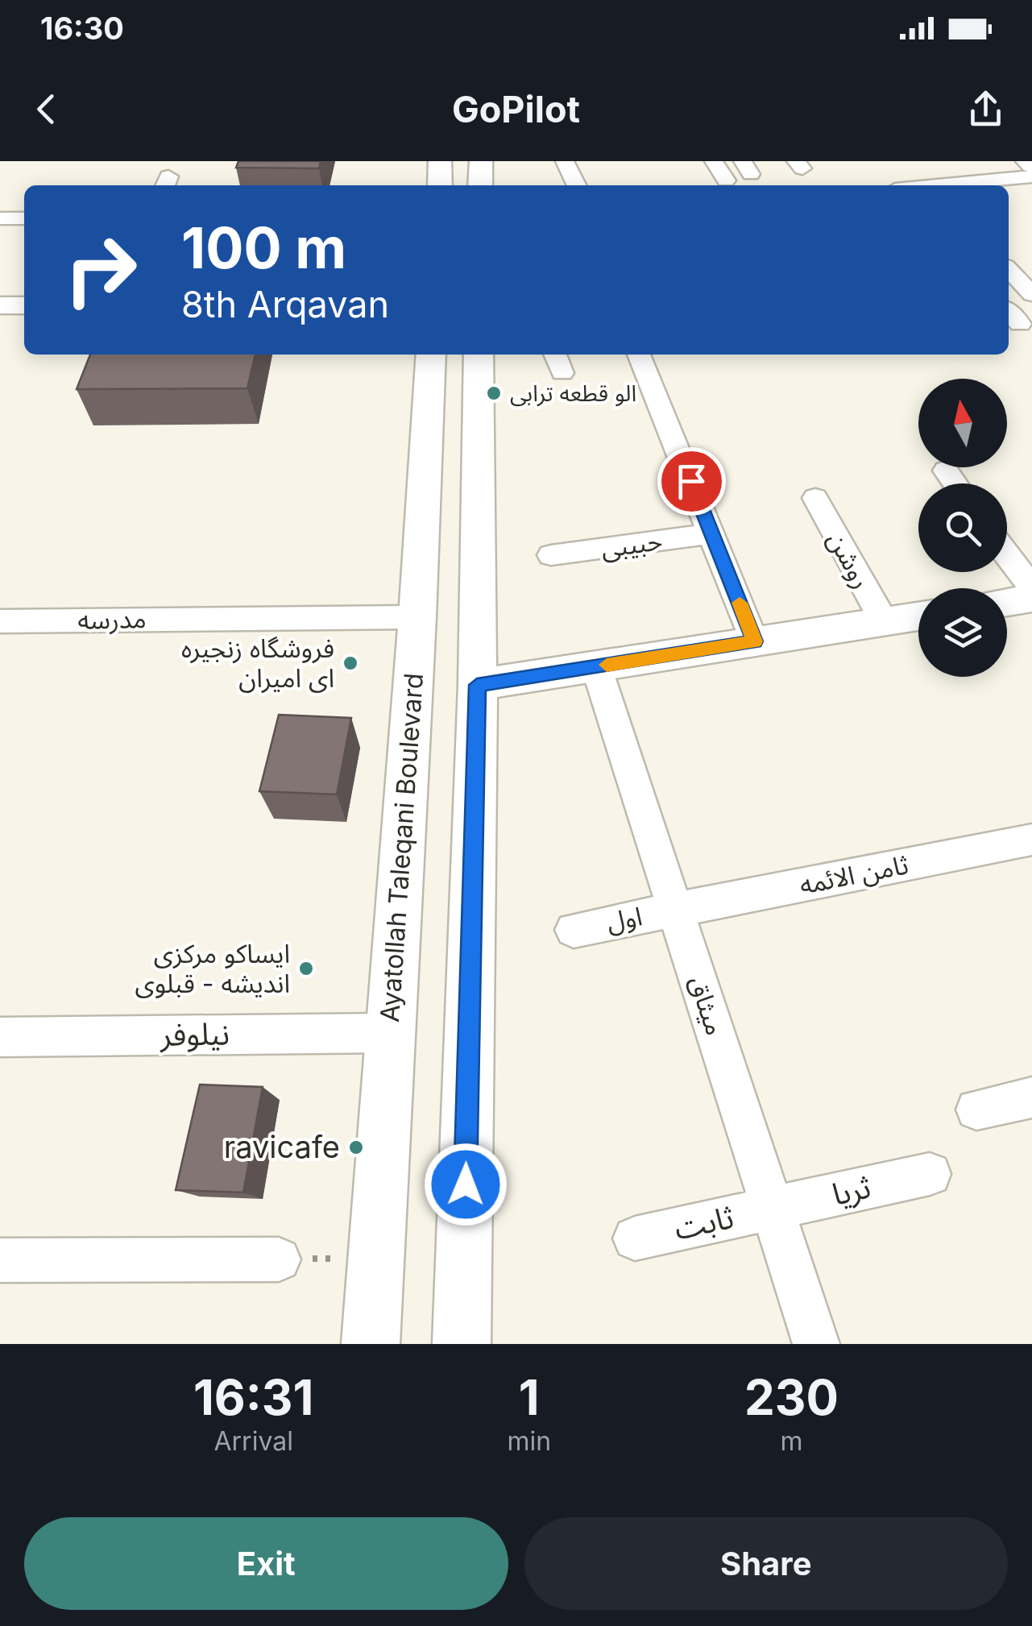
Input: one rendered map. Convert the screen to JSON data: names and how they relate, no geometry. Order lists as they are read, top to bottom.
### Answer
{
  "streets": {
    "street": [
      "حبیبی",
      "روشن",
      "مدرسه",
      "Ayatollah Taleqani Boulevard",
      "ثامن الائمه",
      "اول",
      "میثاق",
      "نیلوفر",
      "ثریا",
      "ثابت"
    ]
  },
  "crossings": [
    ["مدرسه", "Ayatollah Taleqani Boulevard"],
    ["Ayatollah Taleqani Boulevard", "نیلوفر"],
    ["ثامن الائمه", "اول"],
    ["ثامن الائمه", "میثاق"],
    ["اول", "میثاق"],
    ["میثاق", "ثریا"],
    ["میثاق", "ثابت"],
    ["ثریا", "ثابت"]
  ],
  "places": [
    "الو قطعه ترابی",
    "فروشگاه زنجیره ای امیران",
    "ایساکو مرکزی اندیشه - قبلوی",
    "ravicafe"
  ],
  "north": "top",
  "page": {
    "status": "16:30",
    "header": "GoPilot",
    "turn": ["100 m", "8th Arqavan"],
    "eta": [
      "16:31",
      "Arrival",
      "1",
      "min",
      "230",
      "m"
    ],
    "buttons": ["Exit", "Share"]
  }
}
